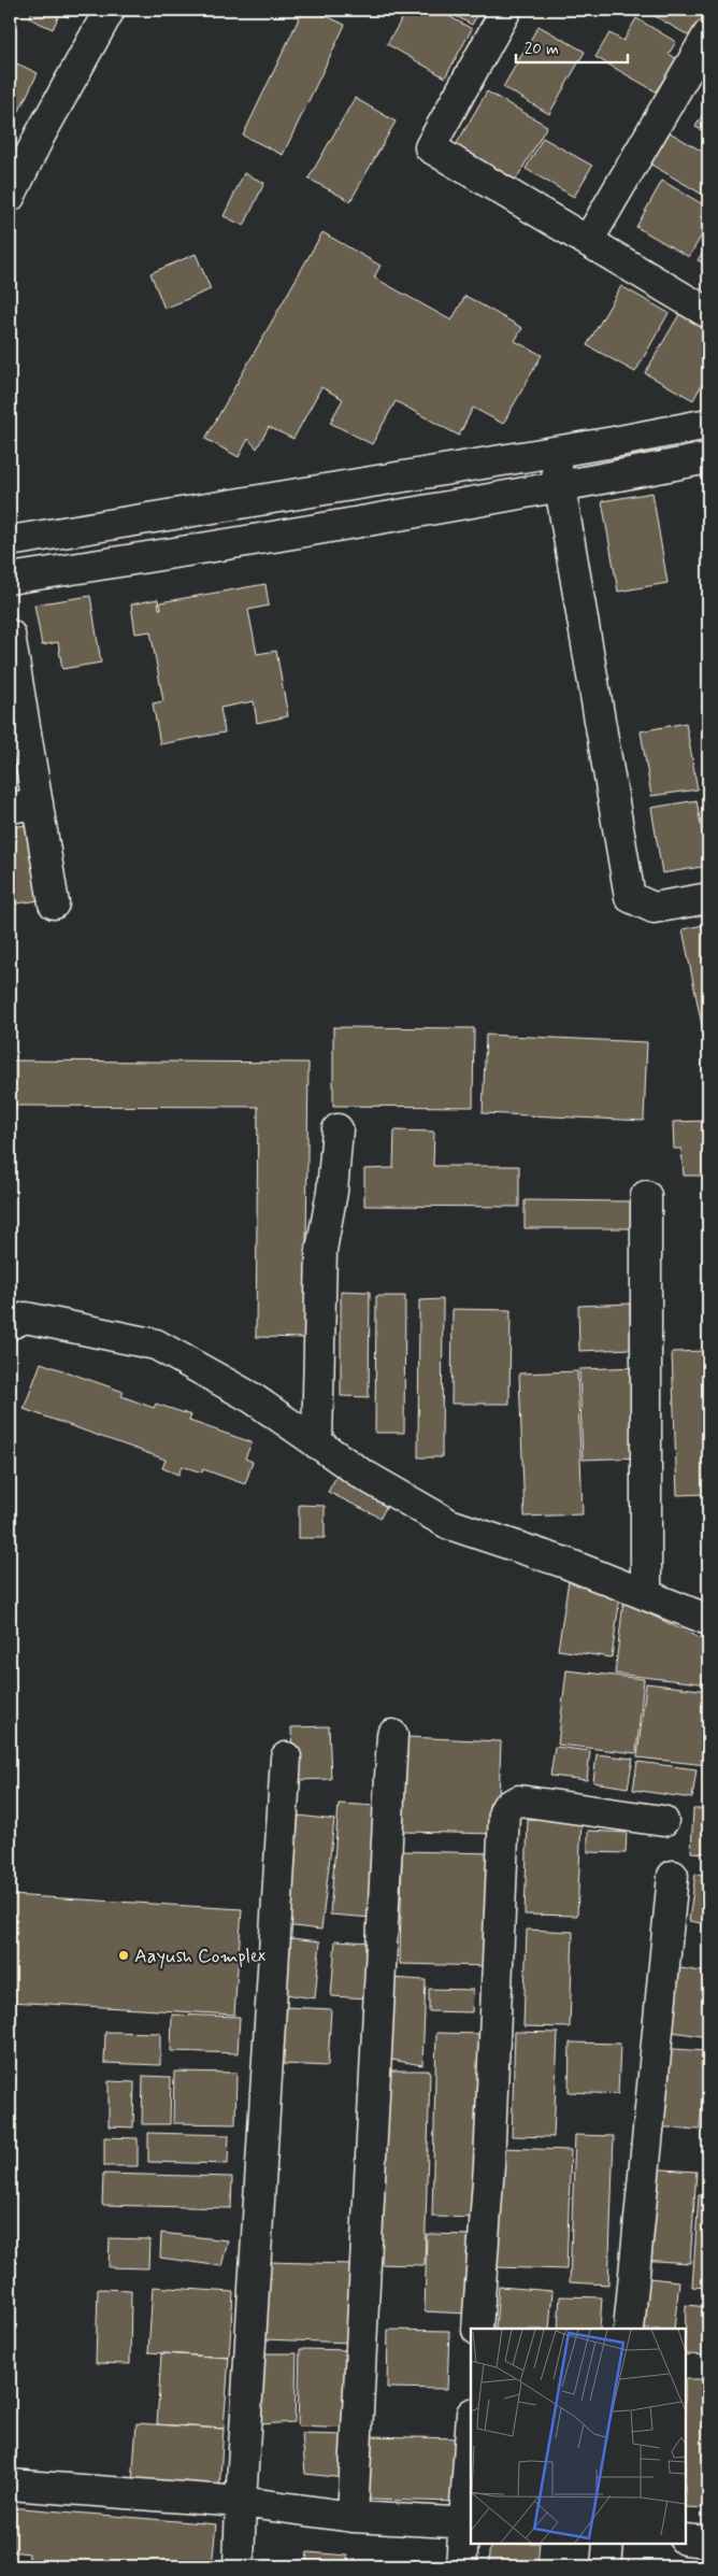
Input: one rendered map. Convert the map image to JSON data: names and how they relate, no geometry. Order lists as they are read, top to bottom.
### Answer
{
  "places": ["Aayush Complex"],
  "scale_bar": "20 m"
}
